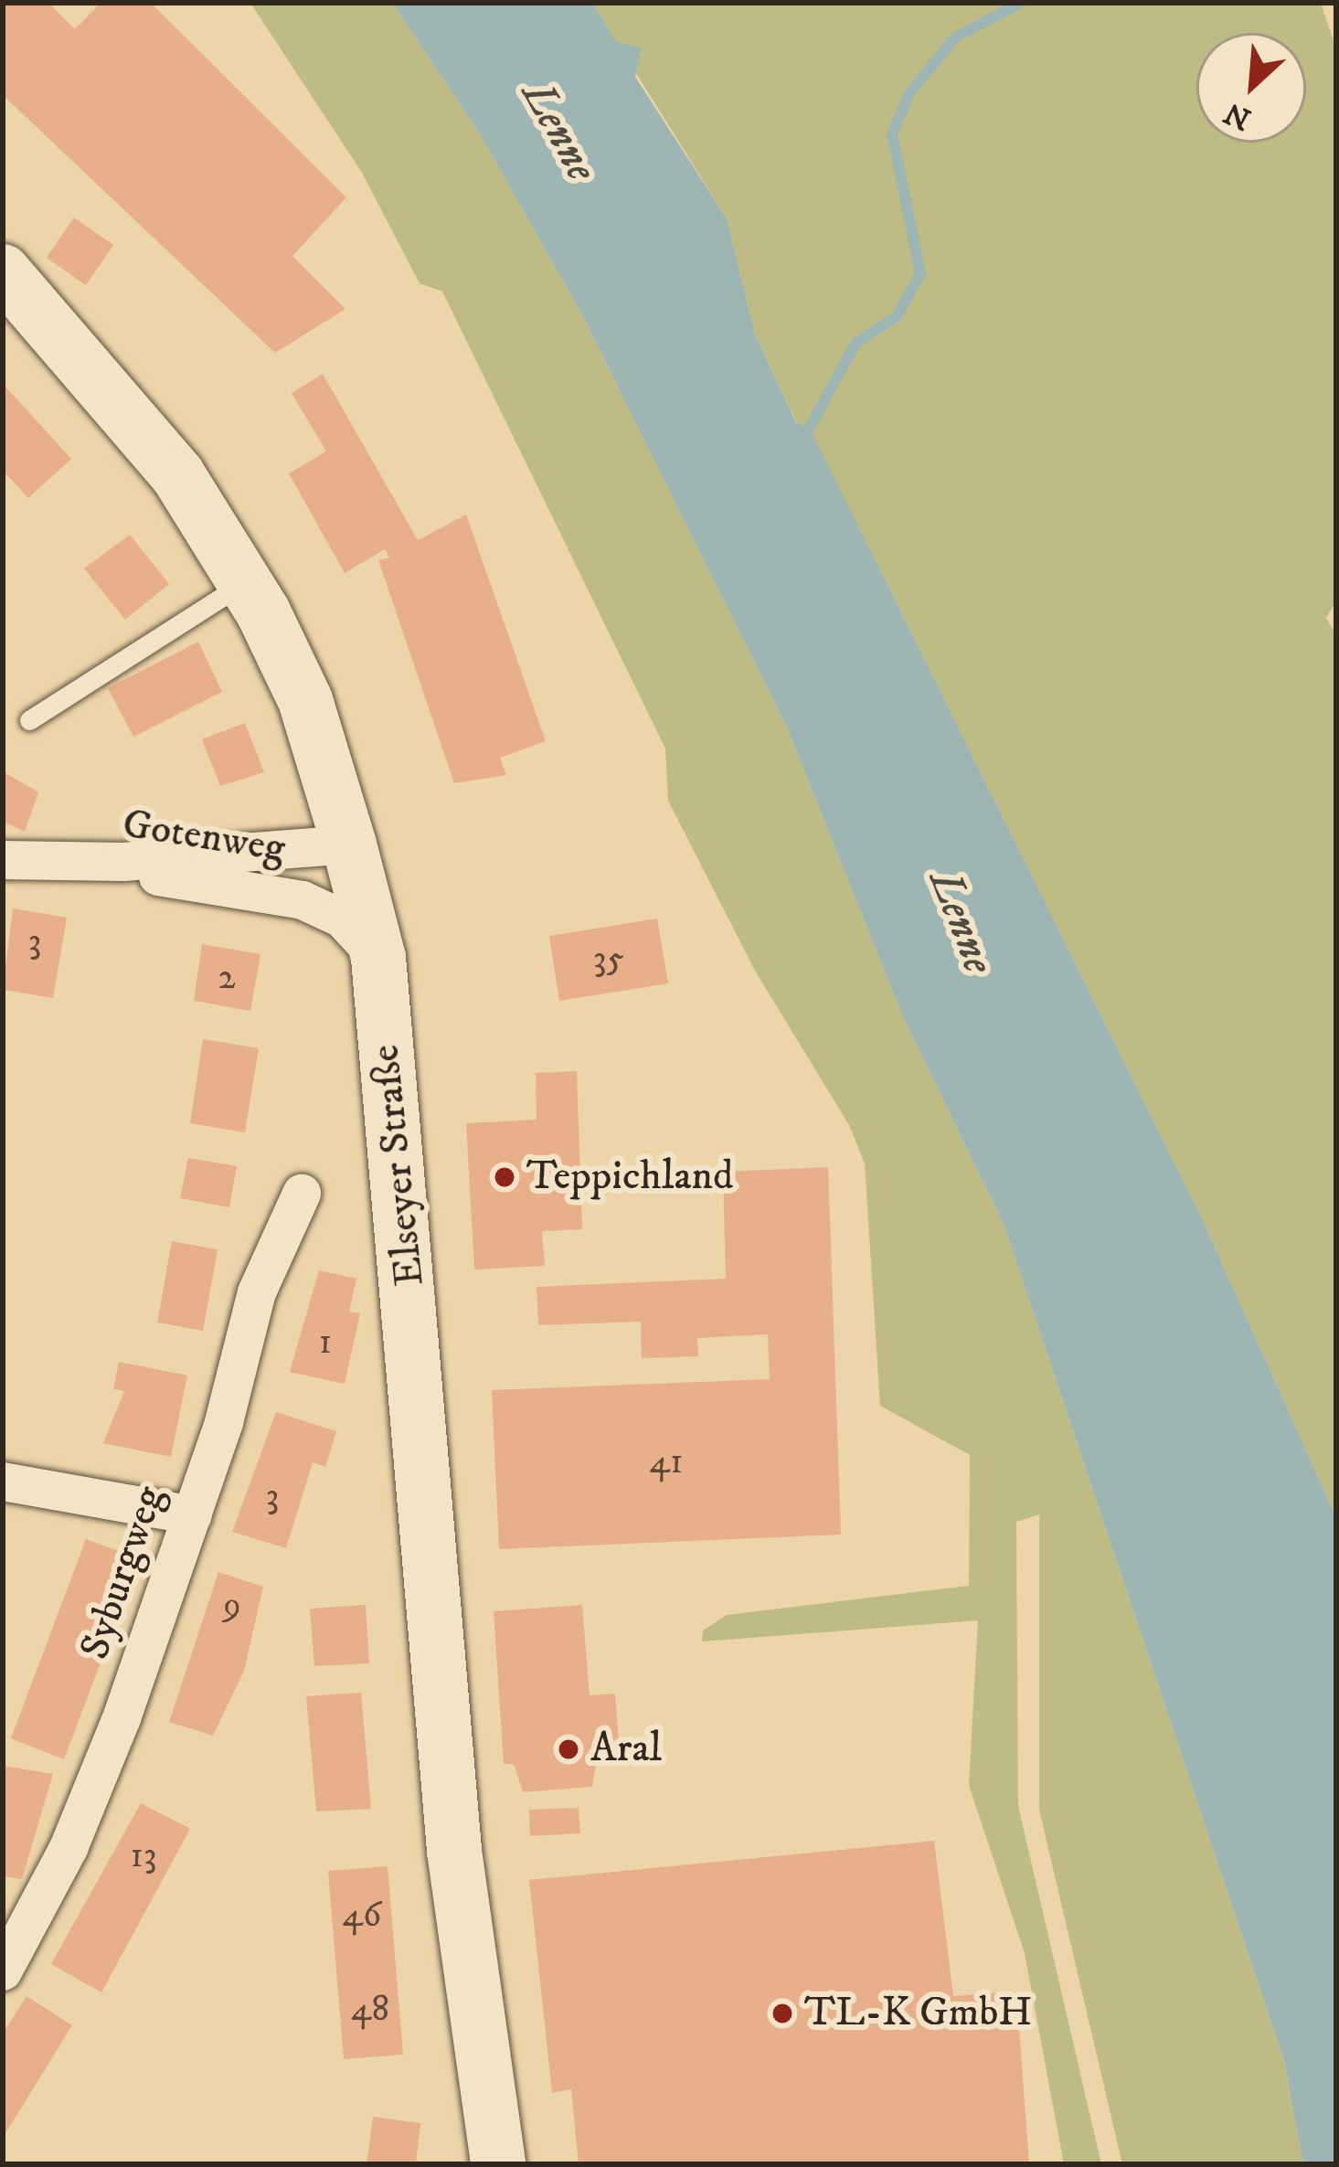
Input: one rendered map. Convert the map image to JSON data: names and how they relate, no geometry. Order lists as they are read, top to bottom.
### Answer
{
  "streets": {
    "main road": ["Elseyer Straße"],
    "street": ["Gotenweg", "Syburgweg"]
  },
  "crossings": [
    ["Gotenweg", "Elseyer Straße"]
  ],
  "water": ["Lenne"],
  "places": ["Teppichland", "Aral", "TL-K GmbH"],
  "house_numbers": [
    "3",
    "35",
    "2",
    "1",
    "41",
    "3",
    "9",
    "13",
    "46",
    "48"
  ],
  "north": "bottom left"
}
